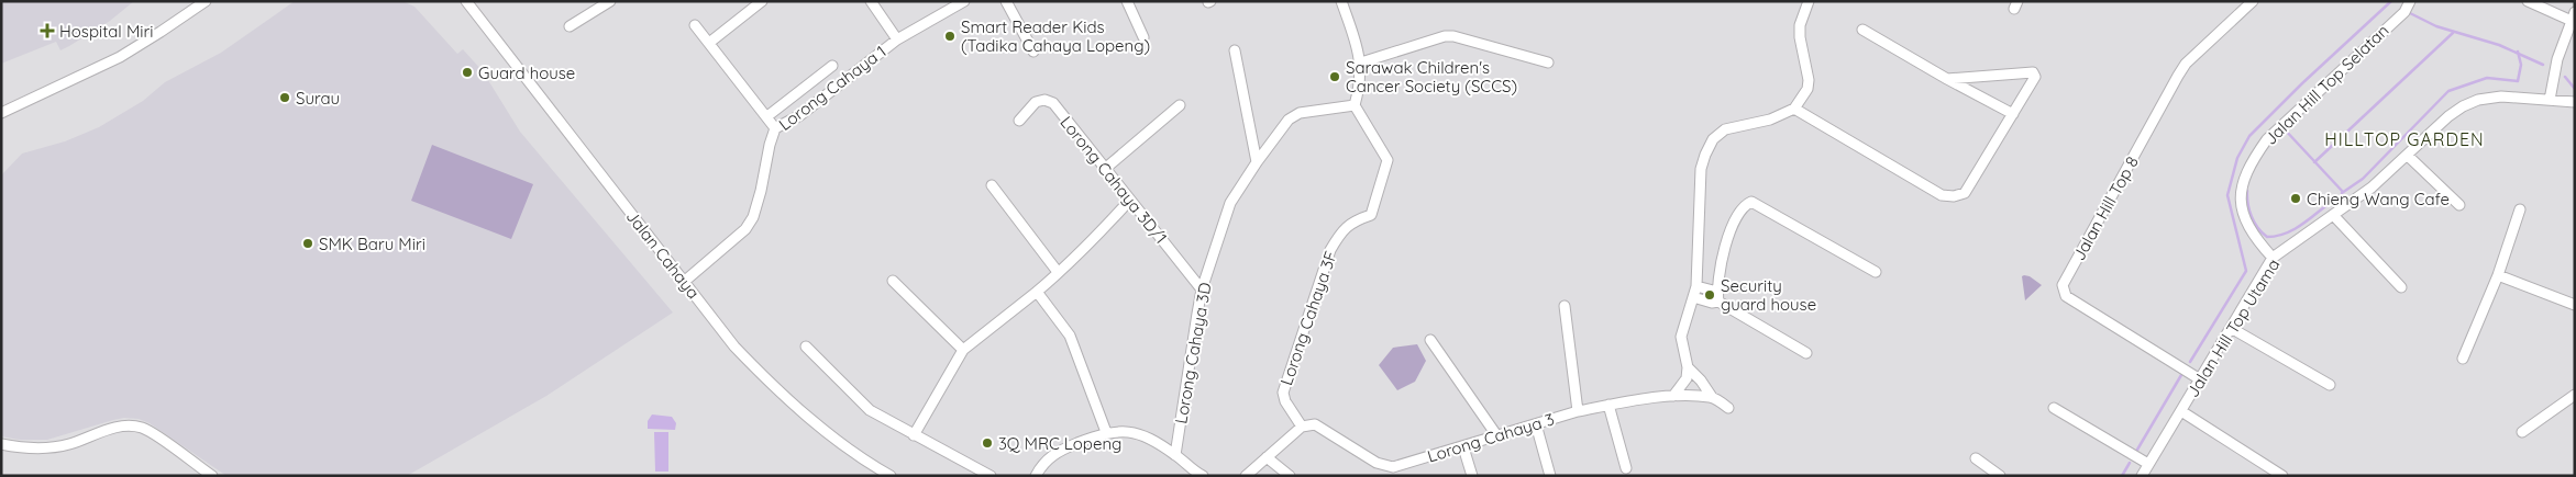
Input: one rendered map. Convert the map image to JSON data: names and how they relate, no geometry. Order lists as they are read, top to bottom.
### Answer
{
  "streets": {
    "street": [
      "Jalan Hill Top Selatan",
      "Lorong Cahaya 1",
      "Lorong Cahaya 3D/1",
      "Jalan Hill Top 8",
      "Jalan Cahaya",
      "Lorong Cahaya 3F",
      "Jalan Hill Top Utama",
      "Lorong Cahaya 3D",
      "Lorong Cahaya 3"
    ]
  },
  "crossings": [
    ["Jalan Hill Top Selatan", "Jalan Hill Top Utama"],
    ["Lorong Cahaya 1", "Jalan Cahaya"],
    ["Lorong Cahaya 3D/1", "Lorong Cahaya 3D"],
    ["Jalan Hill Top 8", "Jalan Hill Top Utama"],
    ["Lorong Cahaya 3F", "Lorong Cahaya 3D"],
    ["Lorong Cahaya 3F", "Lorong Cahaya 3"]
  ],
  "districts": ["HILLTOP GARDEN"],
  "places": {
    "health": ["Hospital Miri"],
    "other": [
      "Smart Reader Kids (Tadika Cahaya Lopeng)",
      "Guard house",
      "Sarawak Children's Cancer Society (SCCS)",
      "Surau",
      "Chieng Wang Cafe",
      "SMK Baru Miri",
      "Security guard house",
      "3Q MRC Lopeng"
    ]
  }
}
